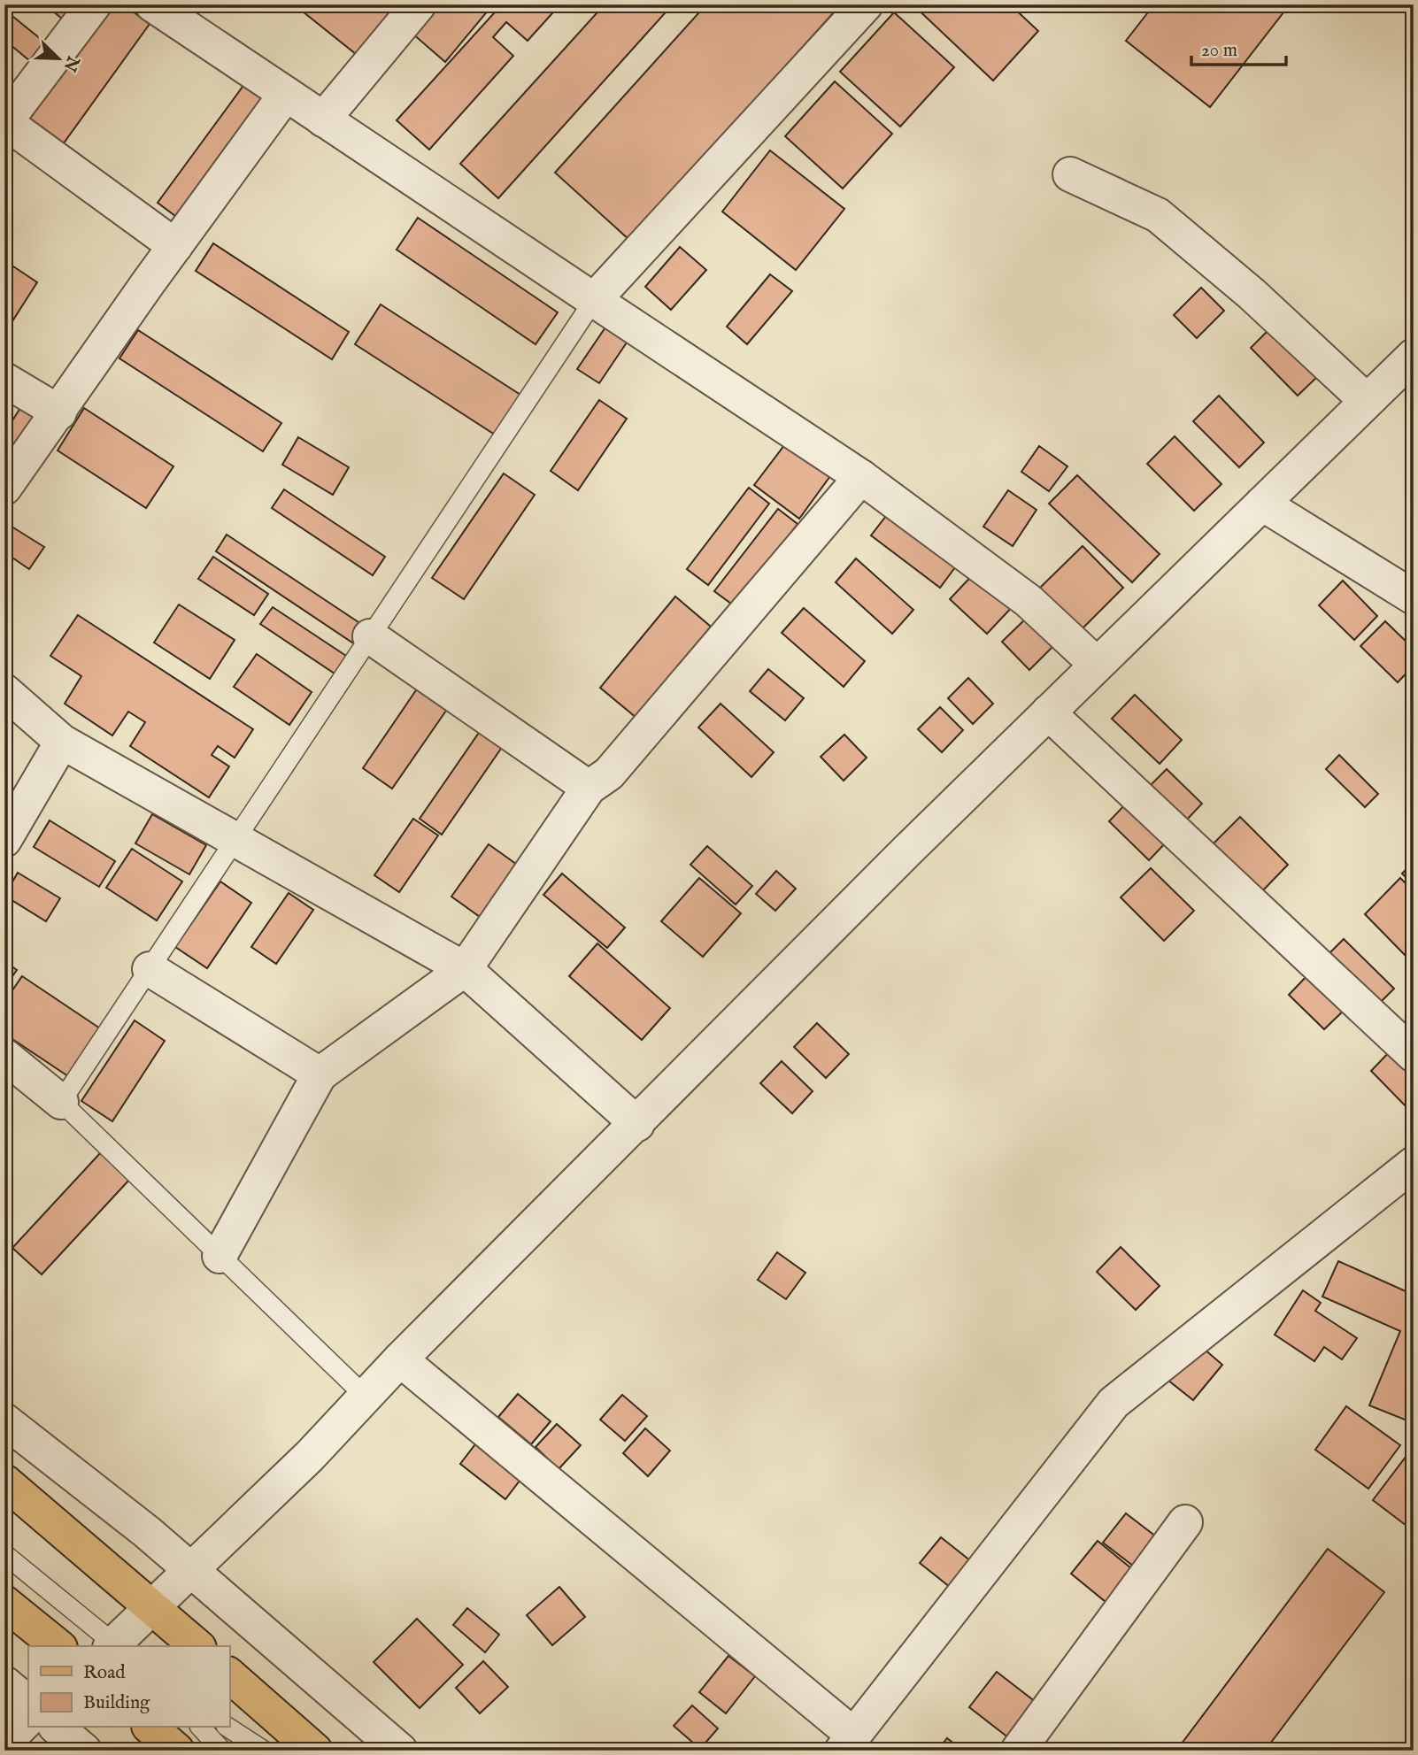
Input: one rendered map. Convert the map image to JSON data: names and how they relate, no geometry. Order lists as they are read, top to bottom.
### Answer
{
  "legend": ["Road", "Building"],
  "scale_bar": "20 m",
  "north": "bottom right"
}
